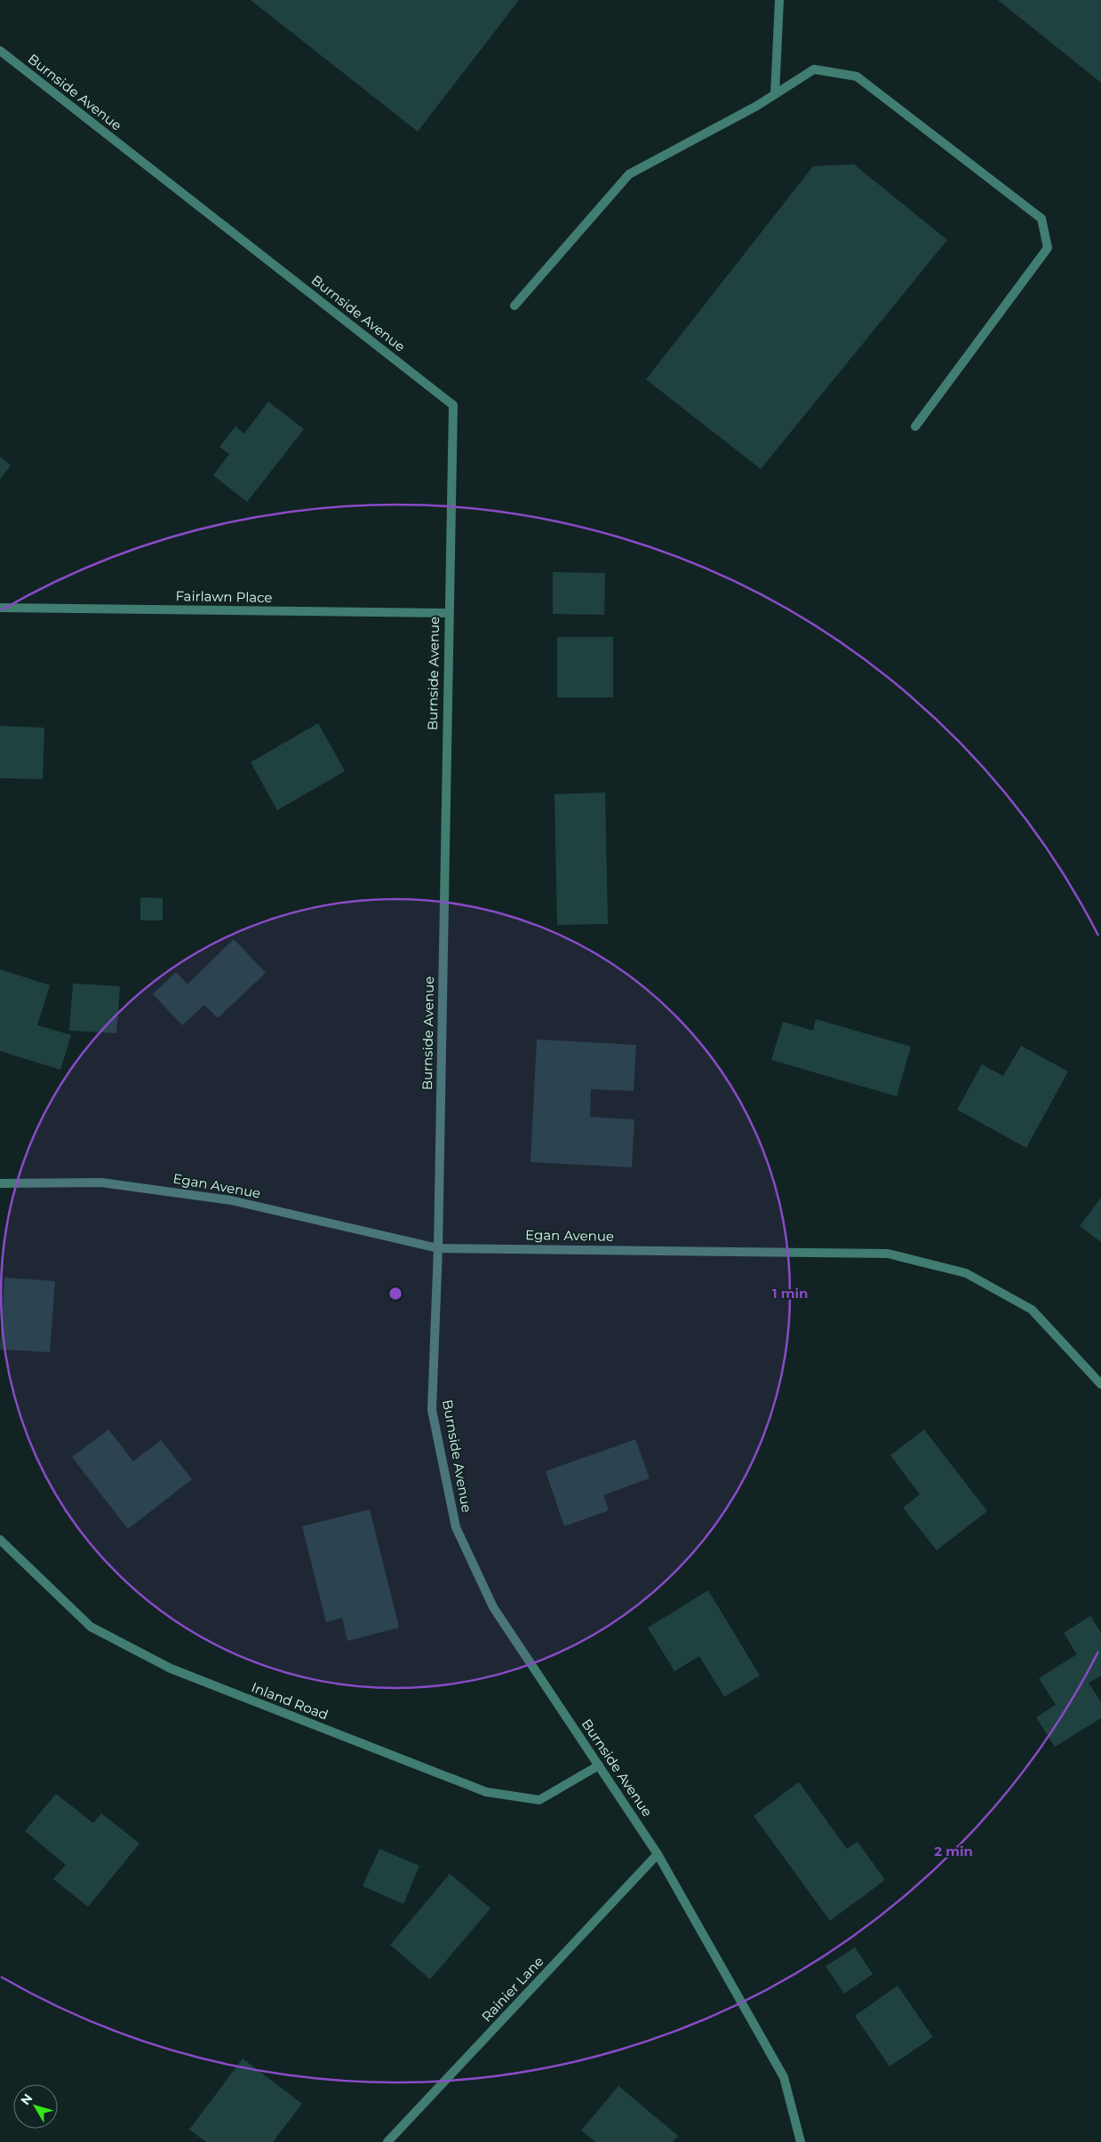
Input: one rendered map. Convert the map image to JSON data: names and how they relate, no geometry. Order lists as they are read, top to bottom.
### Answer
{
  "streets": {
    "street": [
      "Burnside Avenue",
      "Fairlawn Place",
      "Egan Avenue",
      "Inland Road",
      "Rainier Lane"
    ]
  },
  "crossings": [
    ["Burnside Avenue", "Fairlawn Place"],
    ["Burnside Avenue", "Egan Avenue"],
    ["Burnside Avenue", "Inland Road"],
    ["Burnside Avenue", "Rainier Lane"]
  ],
  "north": "top left",
  "rings": ["1 min", "2 min"]
}
